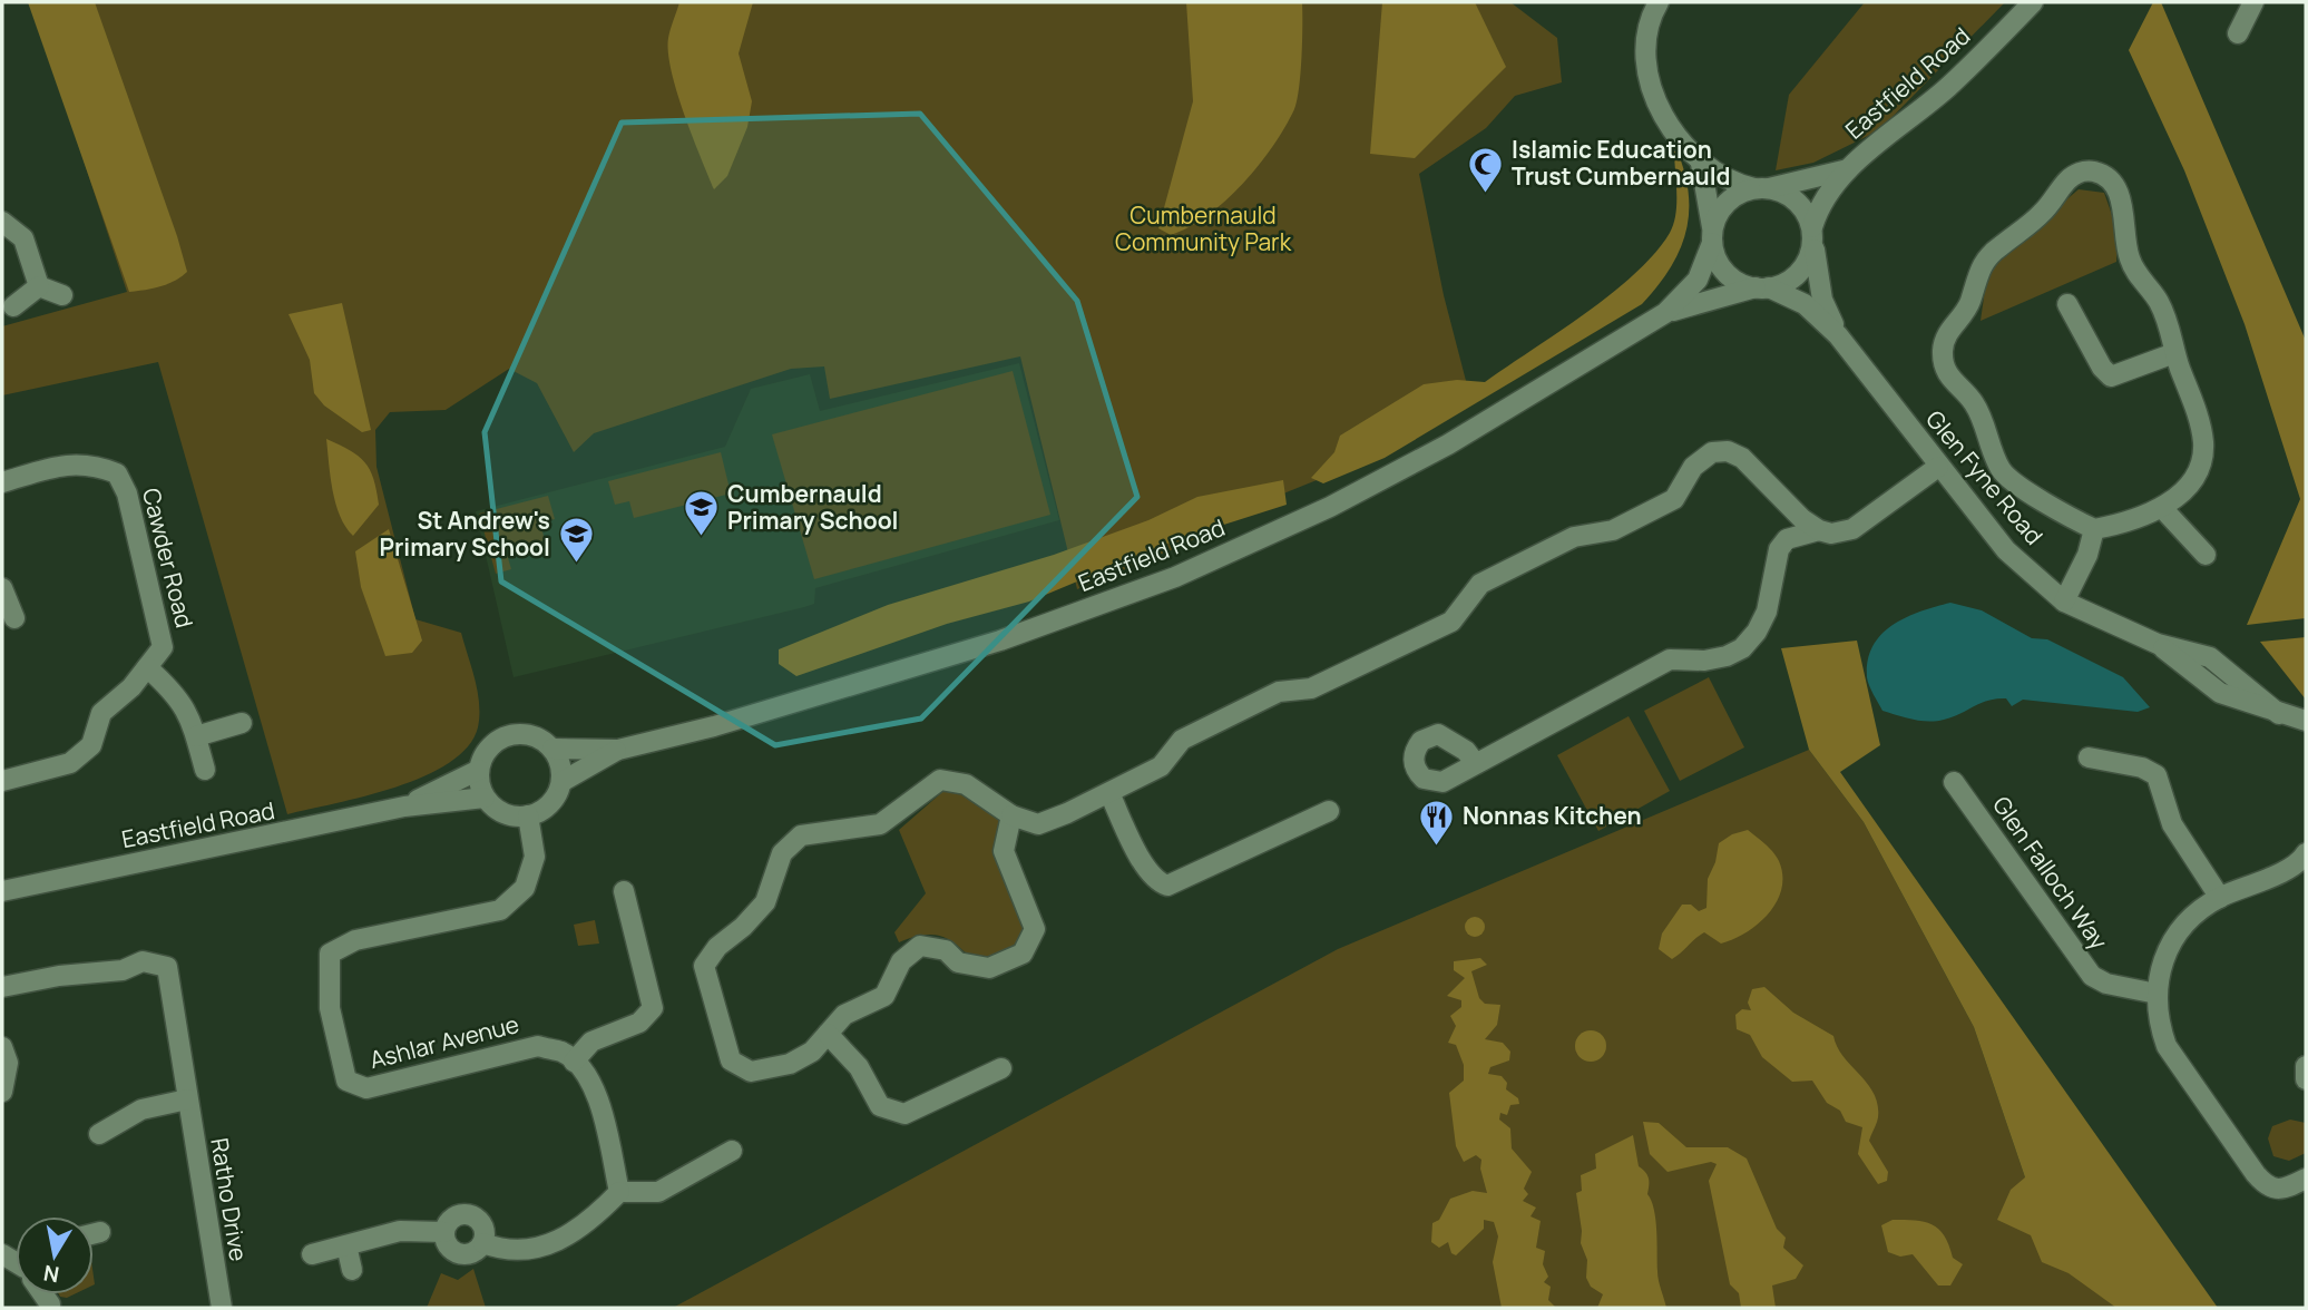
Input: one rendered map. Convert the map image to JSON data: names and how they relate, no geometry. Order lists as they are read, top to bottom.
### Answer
{
  "streets": {
    "street": [
      "Eastfield Road",
      "Glen Fyne Road",
      "Cawder Road",
      "Glen Falloch Way",
      "Ashlar Avenue",
      "Ratho Drive"
    ]
  },
  "crossings": [
    ["Eastfield Road", "Glen Fyne Road"],
    ["Eastfield Road", "Ashlar Avenue"]
  ],
  "parks": ["Cumbernauld Community Park"],
  "places": {
    "mosque": ["Islamic Education Trust Cumbernauld"],
    "school or university": ["Cumbernauld Primary School", "St Andrew's Primary School"],
    "restaurant": ["Nonnas Kitchen"]
  },
  "north": "bottom"
}
